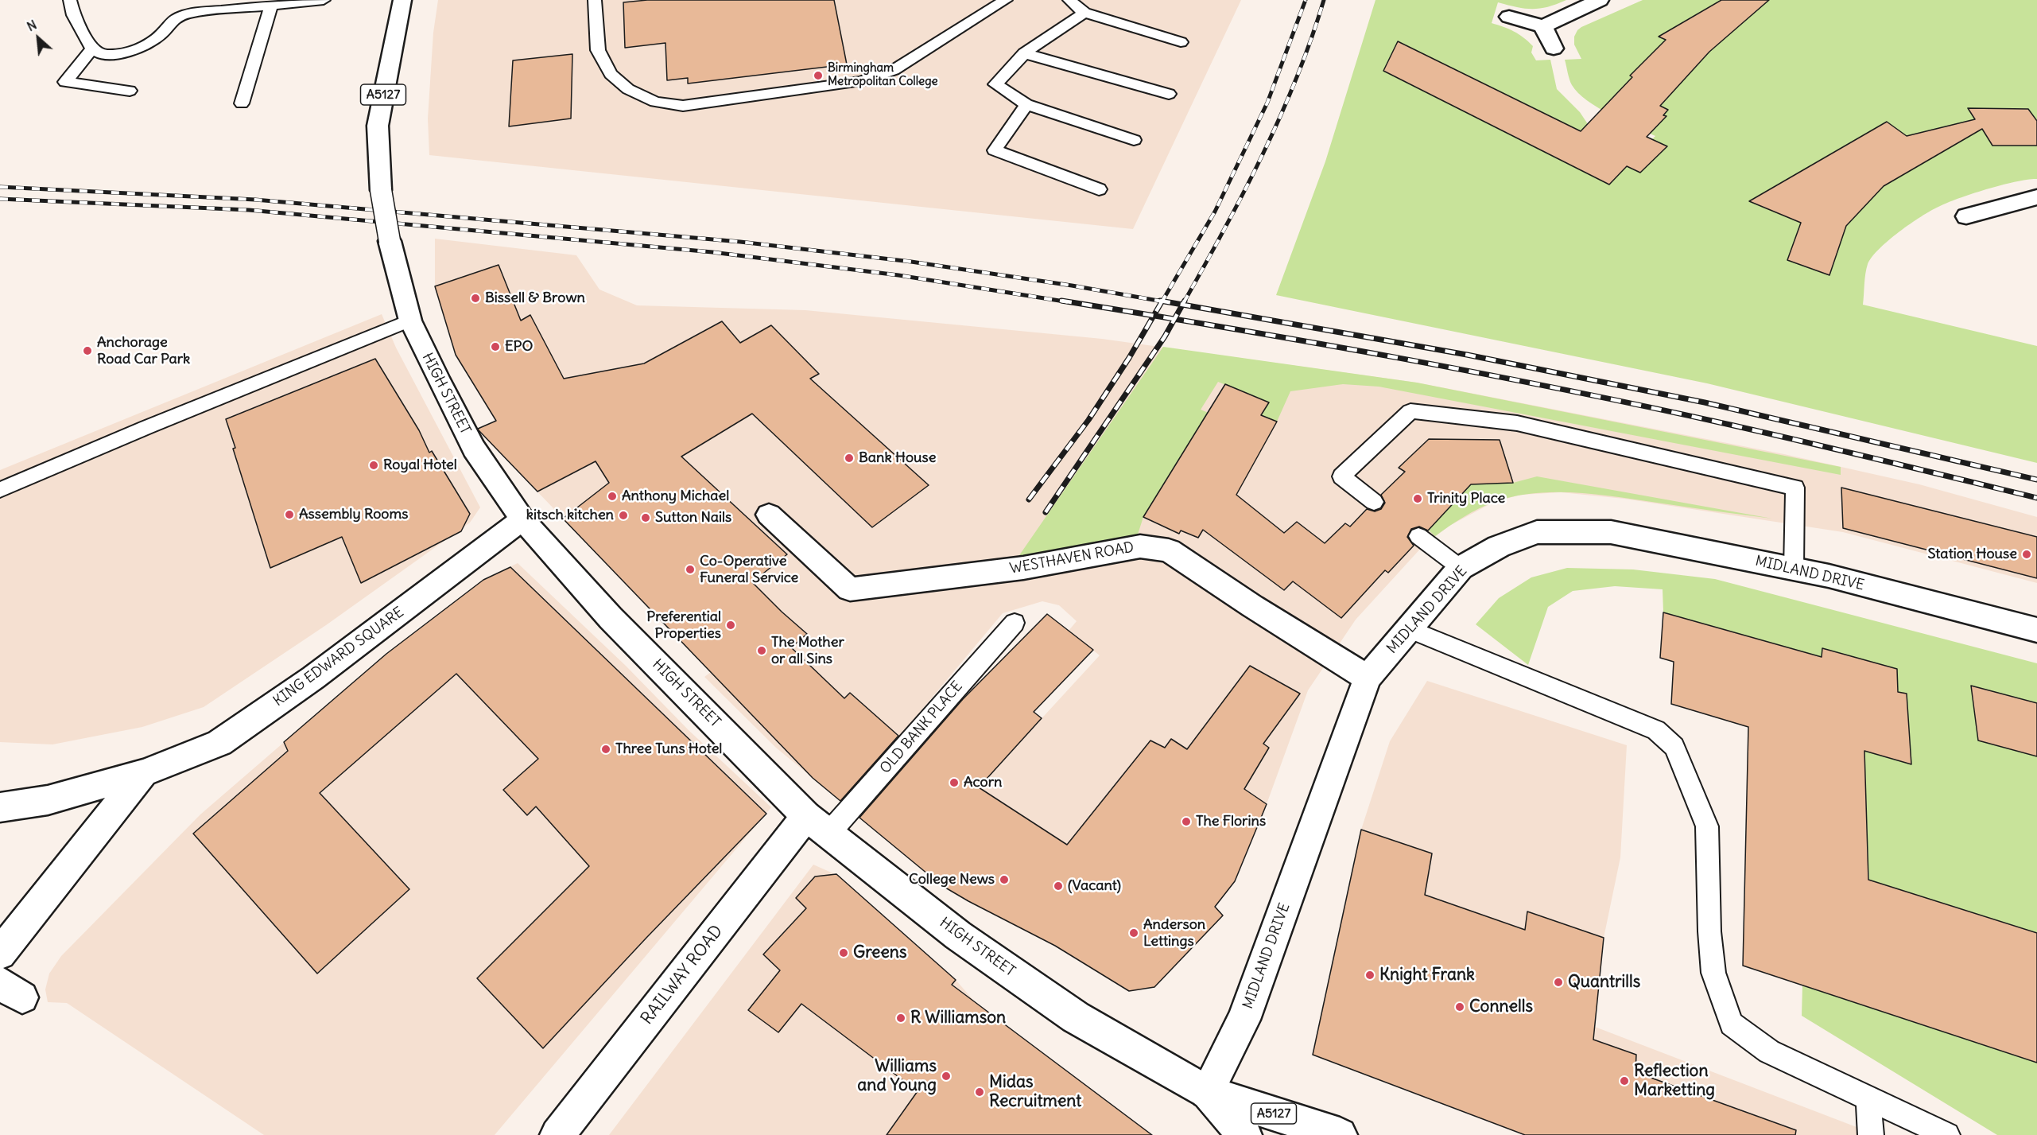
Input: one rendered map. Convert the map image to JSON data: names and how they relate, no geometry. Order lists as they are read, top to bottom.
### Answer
{
  "streets": {
    "street": [
      "A5127",
      "HIGH STREET",
      "WESTHAVEN ROAD",
      "MIDLAND DRIVE",
      "KING EDWARD SQUARE",
      "RAILWAY ROAD"
    ],
    "lane": ["OLD BANK PLACE"]
  },
  "crossings": [
    ["HIGH STREET", "MIDLAND DRIVE"],
    ["HIGH STREET", "KING EDWARD SQUARE"],
    ["HIGH STREET", "OLD BANK PLACE"],
    ["HIGH STREET", "RAILWAY ROAD"],
    ["WESTHAVEN ROAD", "MIDLAND DRIVE"],
    ["OLD BANK PLACE", "RAILWAY ROAD"]
  ],
  "places": [
    "Birmingham Metropolitan College",
    "Bissell & Brown",
    "EPO",
    "Anchorage Road Car Park",
    "Bank House",
    "Royal Hotel",
    "Anthony Michael",
    "Trinity Place",
    "Assembly Rooms",
    "kitsch kitchen",
    "Sutton Nails",
    "Station House",
    "Co-Operative Funeral Service",
    "Preferential Properties",
    "The Mother or all Sins",
    "Three Tuns Hotel",
    "Acorn",
    "The Florins",
    "College News",
    "(Vacant)",
    "Anderson Lettings",
    "Greens",
    "Knight Frank",
    "Quantrills",
    "Connells",
    "R Williamson",
    "Williams and Young",
    "Reflection Marketting",
    "Midas Recruitment"
  ],
  "north": "top left"
}
